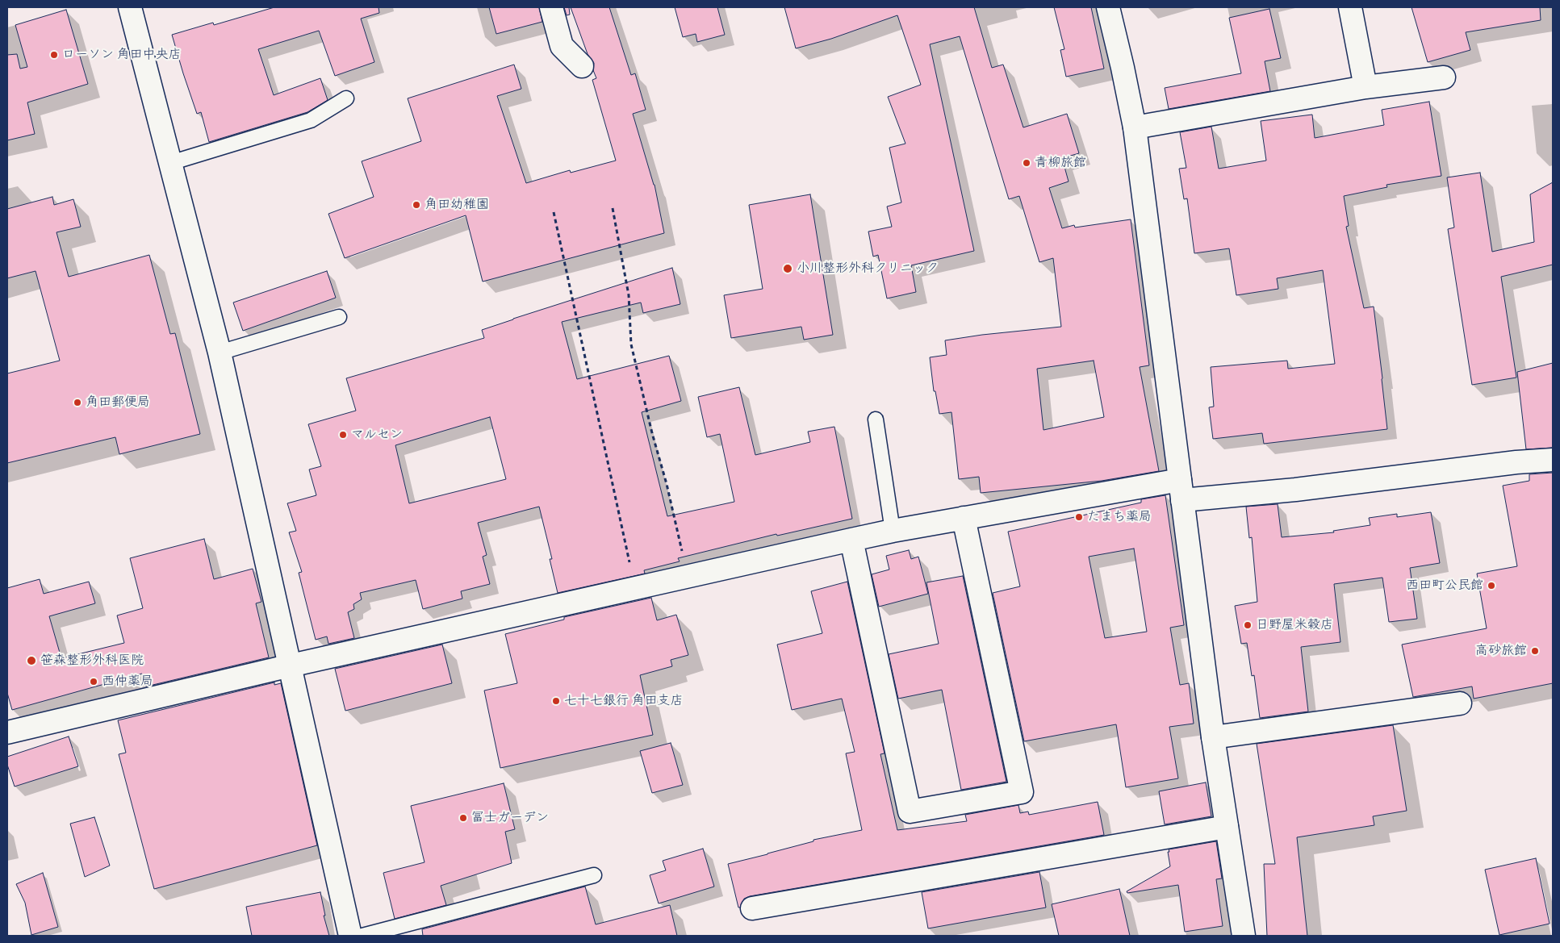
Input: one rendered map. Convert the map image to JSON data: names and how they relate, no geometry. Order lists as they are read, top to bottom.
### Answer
{
  "places": [
    "ローソン 角田中央店",
    "青柳旅館",
    "角田幼稚園",
    "小川整形外科クリニック",
    "角田郵便局",
    "マルセン",
    "たまち薬局",
    "西田町公民館",
    "日野屋米穀店",
    "高砂旅館",
    "笹森整形外科医院",
    "西仲薬局",
    "七十七銀行 角田支店",
    "冨士ガーデン"
  ]
}
